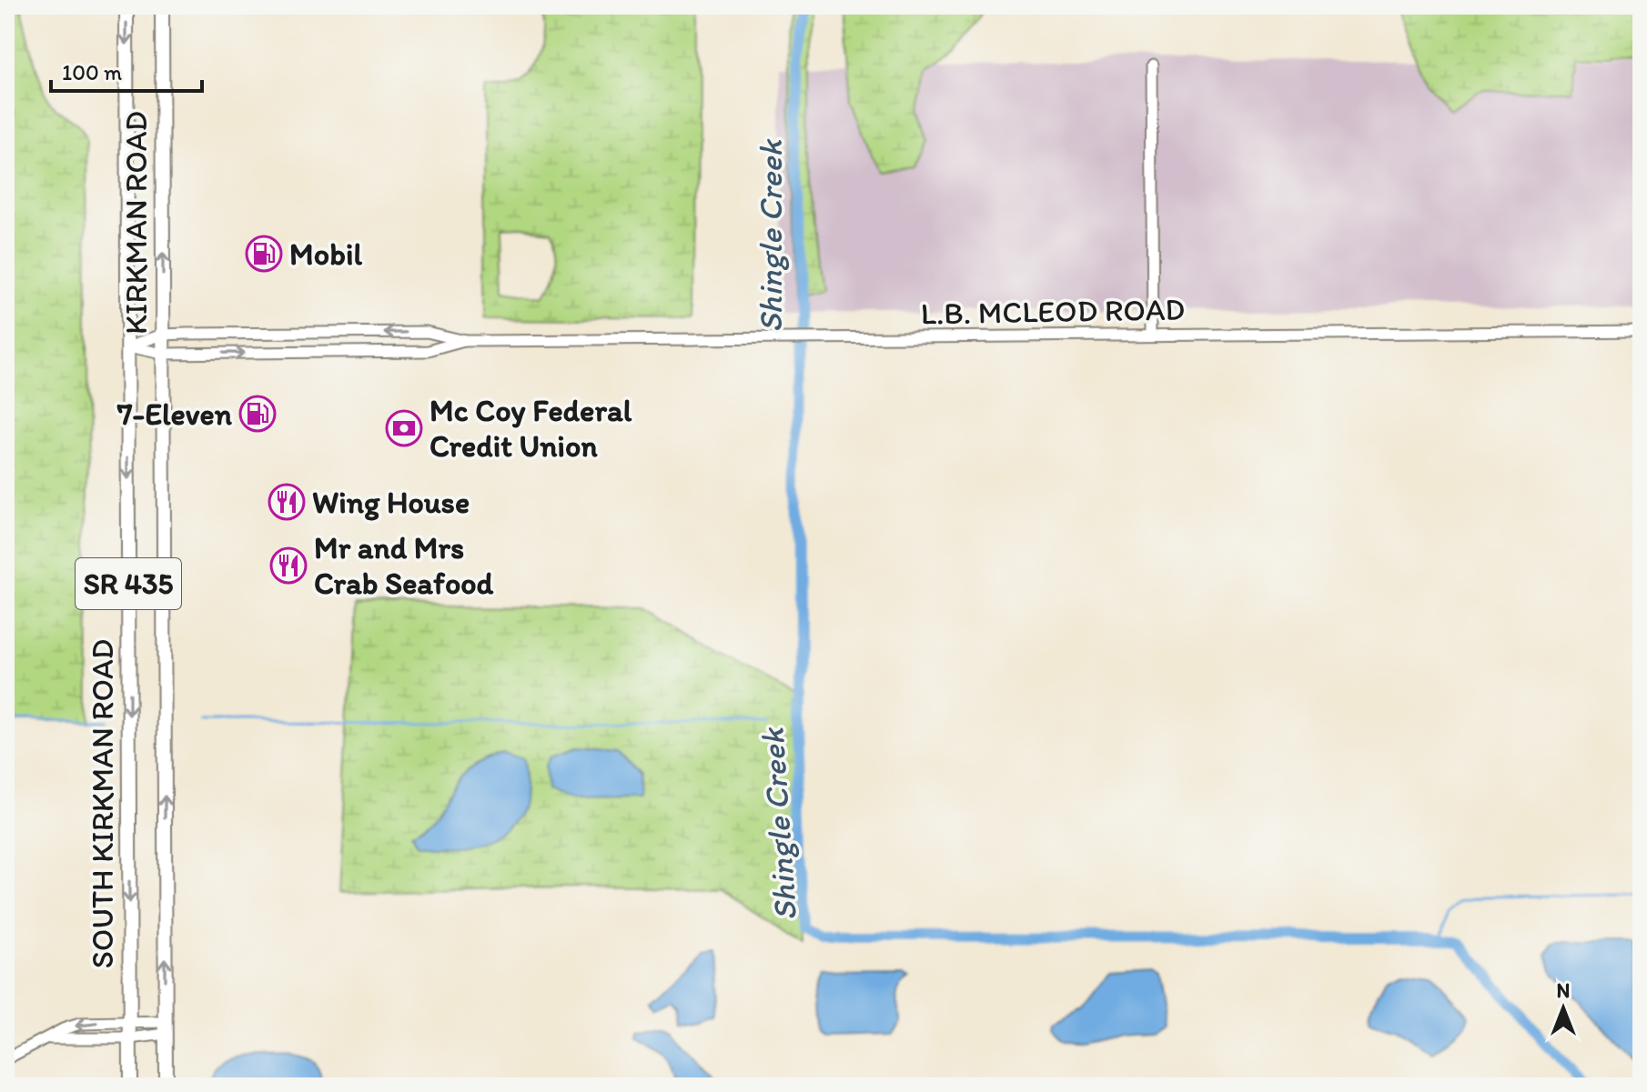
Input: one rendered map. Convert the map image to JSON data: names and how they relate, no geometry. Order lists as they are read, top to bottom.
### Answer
{
  "streets": {
    "main road": ["KIRKMAN ROAD", "SR 435", "SOUTH KIRKMAN ROAD"],
    "street": ["L.B. MCLEOD ROAD"]
  },
  "crossings": [
    ["KIRKMAN ROAD", "L.B. MCLEOD ROAD"],
    ["KIRKMAN ROAD", "SOUTH KIRKMAN ROAD"],
    ["L.B. MCLEOD ROAD", "SOUTH KIRKMAN ROAD"]
  ],
  "water": ["Shingle Creek"],
  "places": {
    "fuel station": ["Mobil", "7-Eleven"],
    "bank": ["Mc Coy Federal Credit Union"],
    "restaurant": ["Wing House", "Mr and Mrs Crab Seafood"]
  },
  "scale_bar": "100 m",
  "north": "top"
}
